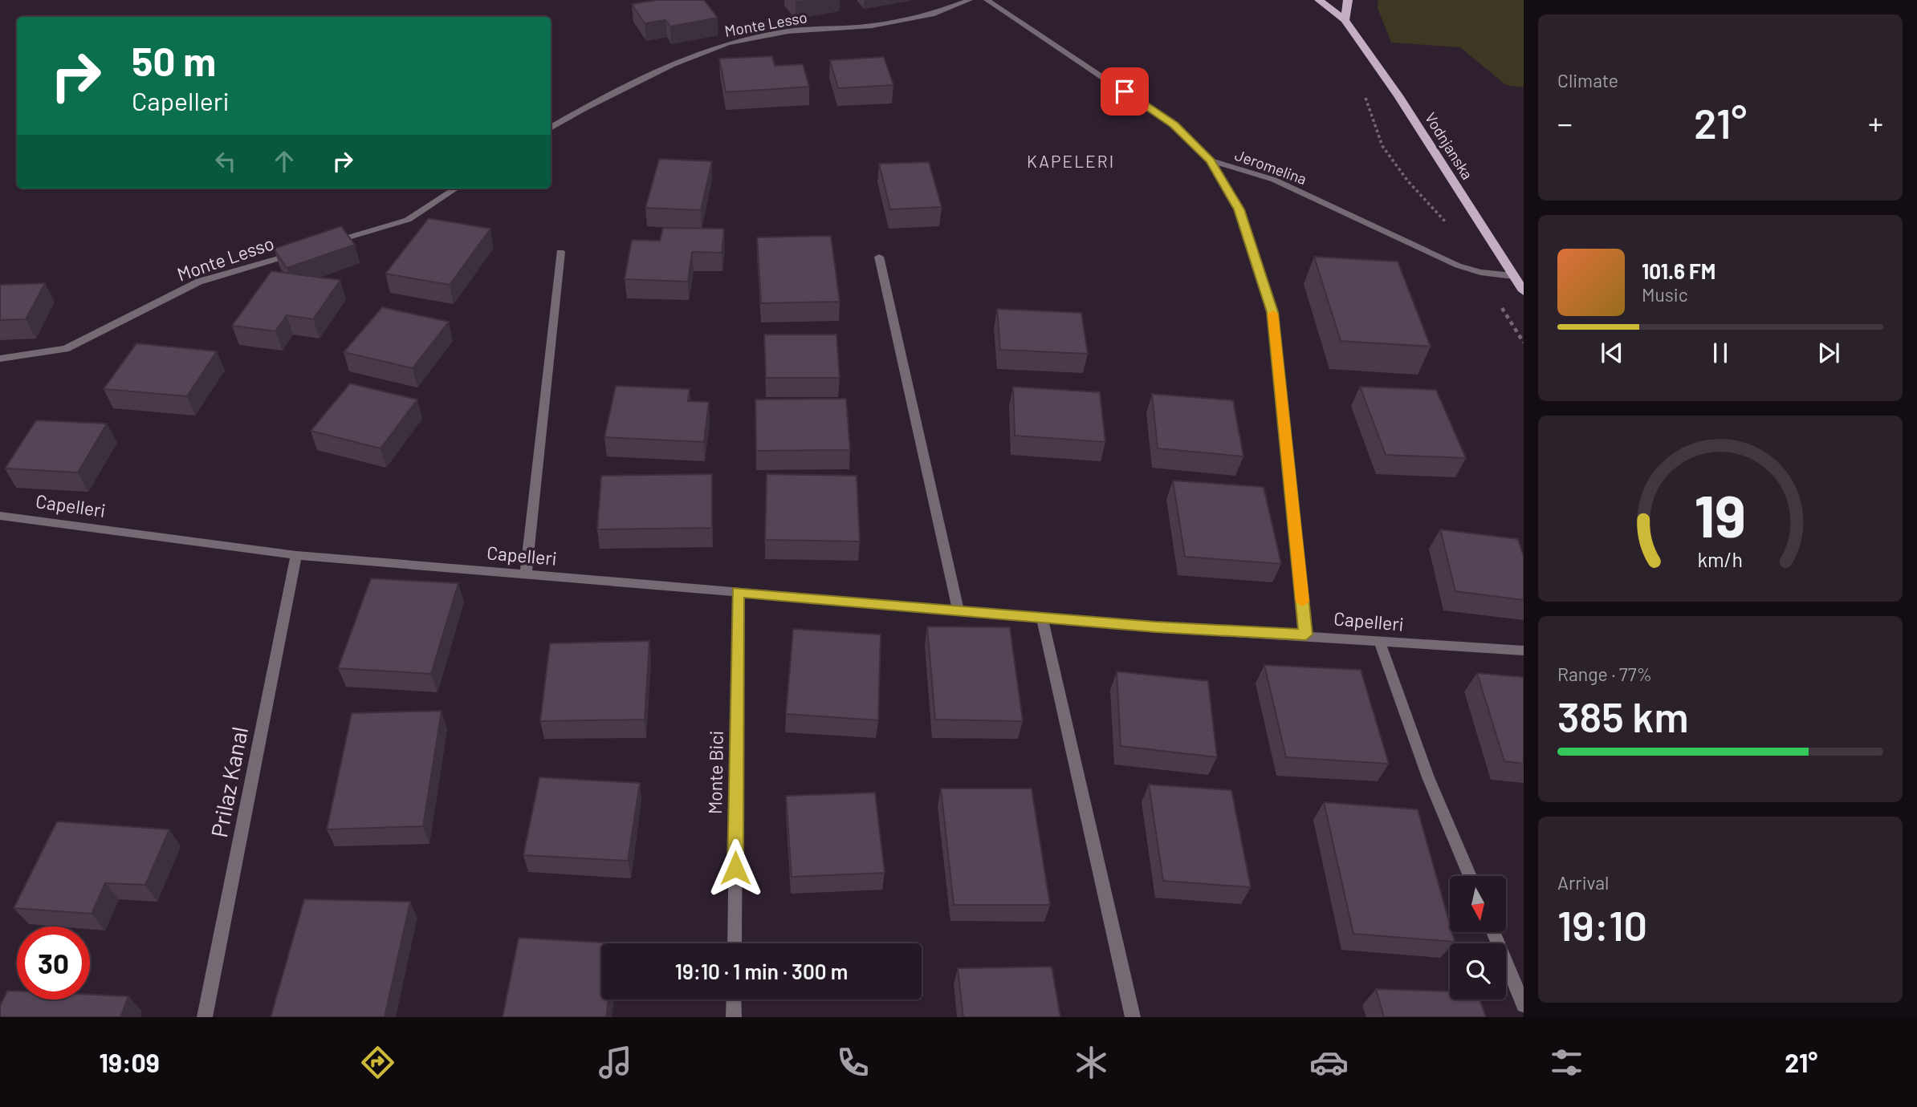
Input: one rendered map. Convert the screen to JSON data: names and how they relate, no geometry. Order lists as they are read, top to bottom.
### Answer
{
  "streets": {
    "main road": ["Vodnjanska"],
    "street": [
      "Monte Lesso",
      "Jeromelina",
      "Capelleri",
      "Monte Bici",
      "Prilaz Kanal"
    ]
  },
  "crossings": [
    ["Vodnjanska", "Jeromelina"],
    ["Capelleri", "Monte Bici"],
    ["Capelleri", "Prilaz Kanal"]
  ],
  "districts": ["KAPELERI"],
  "north": "bottom",
  "page": {
    "tile": [
      "Climate",
      ["Range · 77%", "385 km"],
      ["Arrival", "19:10"]
    ],
    "turn": ["50 m", "Capelleri"],
    "heat": ["−", "21°", "+"],
    "song": ["101.6 FM", "Music"],
    "limit": "30",
    "trip": "19:10 · 1 min · 300 m",
    "tabs": ["19:09", "21°"],
    "gauge": ["19", "km/h"]
  }
}
